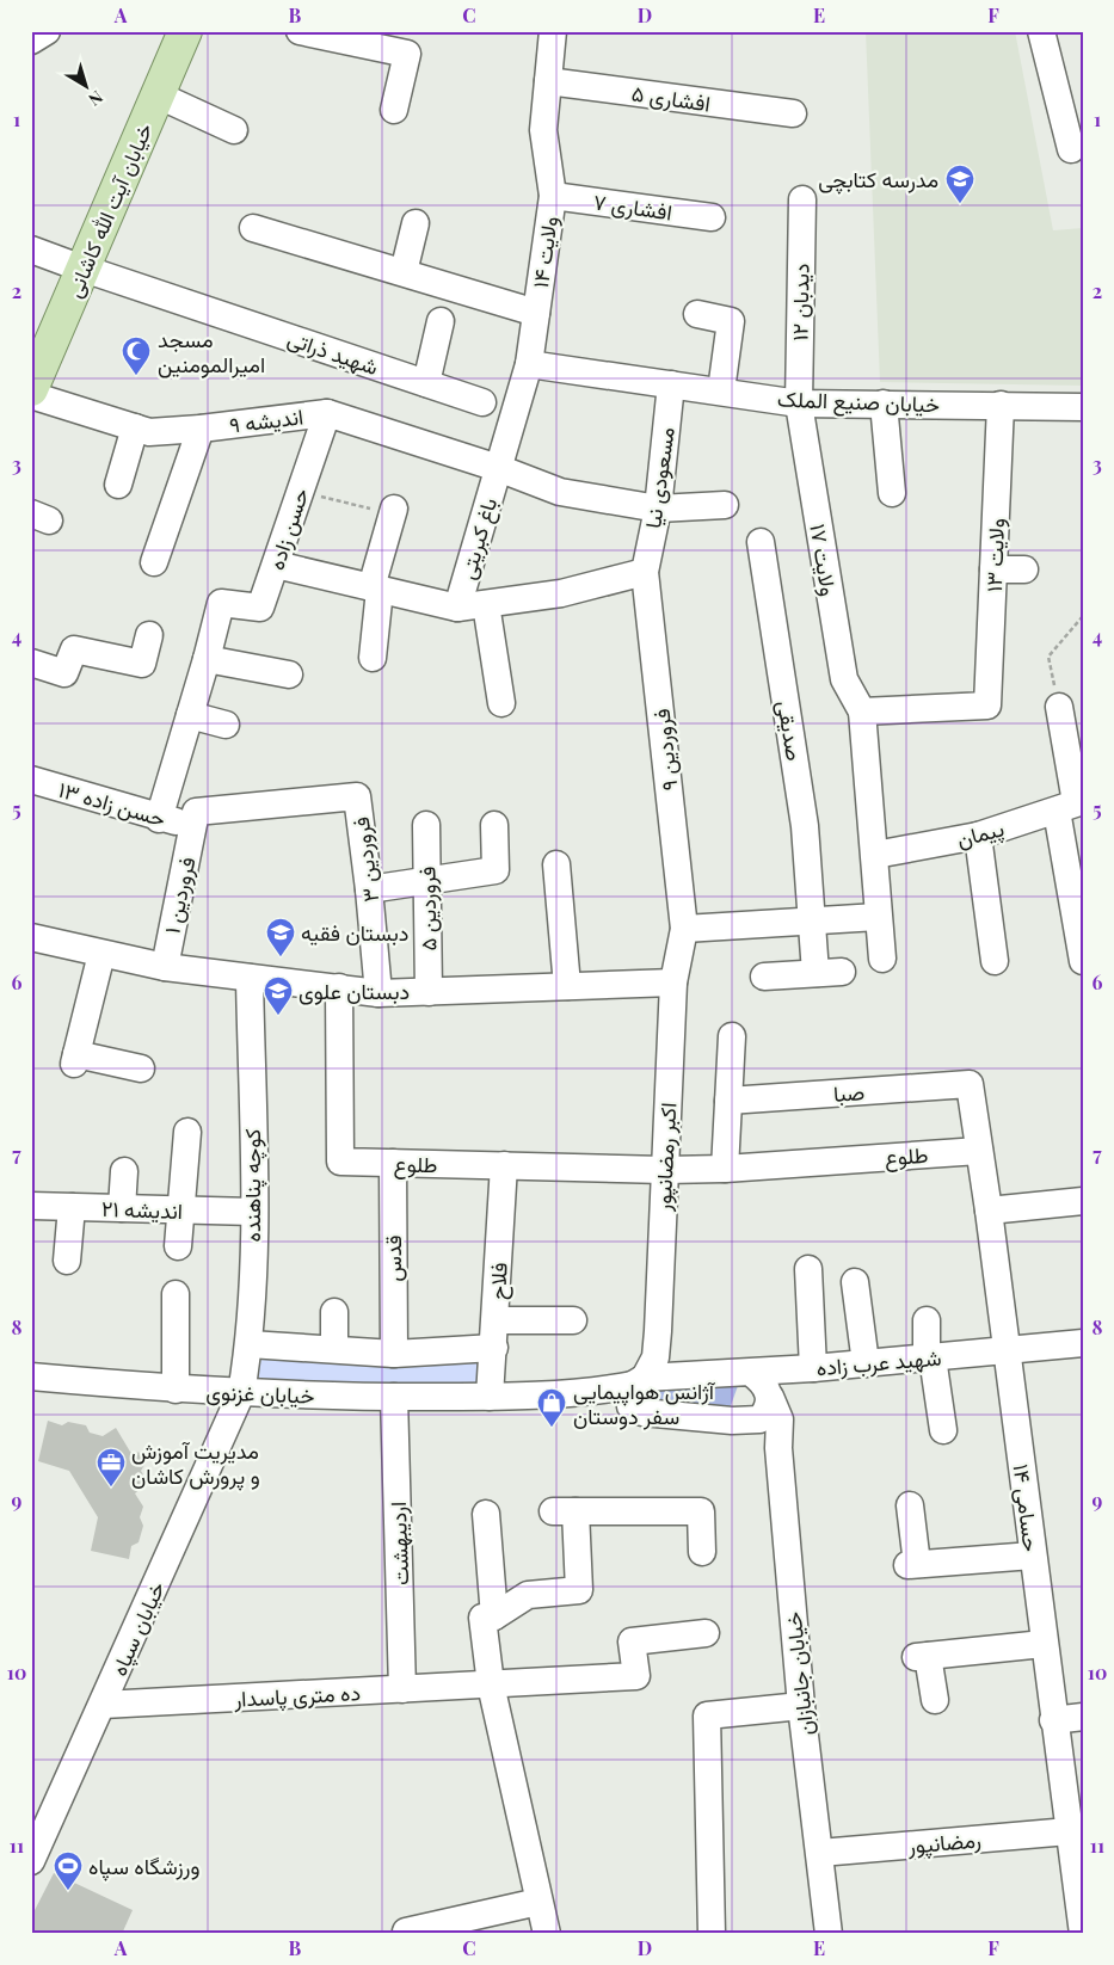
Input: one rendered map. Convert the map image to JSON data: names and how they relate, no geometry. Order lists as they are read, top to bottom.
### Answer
{
  "streets": {
    "main road": ["خیابان آیت الله کاشانی"],
    "street": [
      "افشاری ۵",
      "افشاری ۷",
      "ولایت ۱۴",
      "دیدبان ۱۲",
      "شهید ذراتی",
      "خیابان صنیع الملک",
      "اندیشه ۹",
      "مسعودی نیا",
      "حسن زاده",
      "باغ کبریتی",
      "ولایت ۱۳",
      "ولایت ۱۷",
      "صدیقی",
      "فروردین ۹",
      "حسن زاده ۱۳",
      "پیمان",
      "فروردین ۳",
      "فروردین ۱",
      "فروردین ۵",
      "صبا",
      "طلوع",
      "اکبر رمضانپور",
      "کوچه پناهنده",
      "اندیشه ۲۱",
      "قدس",
      "فلاح",
      "شهید عرب زاده",
      "خیابان غزنوی",
      "حسامی ۱۴",
      "اردیبهشت",
      "خیابان سپاه",
      "خیابان جانبازان",
      "ده متری پاسدار",
      "رمضانپور"
    ]
  },
  "crossings": [
    ["افشاری ۵", "ولایت ۱۴"],
    ["افشاری ۷", "ولایت ۱۴"],
    ["خیابان آیت الله کاشانی", "شهید ذراتی"],
    ["ولایت ۱۴", "خیابان صنیع الملک"],
    ["ولایت ۱۴", "اندیشه ۹"],
    ["ولایت ۱۴", "باغ کبریتی"],
    ["دیدبان ۱۲", "خیابان صنیع الملک"],
    ["دیدبان ۱۲", "ولایت ۱۷"],
    ["خیابان صنیع الملک", "مسعودی نیا"],
    ["خیابان صنیع الملک", "ولایت ۱۳"],
    ["خیابان صنیع الملک", "ولایت ۱۷"],
    ["اندیشه ۹", "مسعودی نیا"],
    ["اندیشه ۹", "حسن زاده"],
    ["اندیشه ۹", "باغ کبریتی"],
    ["مسعودی نیا", "فروردین ۹"],
    ["ولایت ۱۳", "ولایت ۱۷"],
    ["فروردین ۹", "اکبر رمضانپور"],
    ["حسن زاده ۱۳", "فروردین ۳"],
    ["حسن زاده ۱۳", "فروردین ۱"],
    ["فروردین ۳", "فروردین ۱"],
    ["صبا", "حسامی ۱۴"],
    ["طلوع", "اکبر رمضانپور"],
    ["طلوع", "قدس"],
    ["طلوع", "فلاح"],
    ["طلوع", "حسامی ۱۴"],
    ["اکبر رمضانپور", "شهید عرب زاده"],
    ["اکبر رمضانپور", "خیابان غزنوی"],
    ["کوچه پناهنده", "اندیشه ۲۱"],
    ["کوچه پناهنده", "خیابان غزنوی"],
    ["کوچه پناهنده", "خیابان سپاه"],
    ["فلاح", "خیابان غزنوی"],
    ["شهید عرب زاده", "خیابان غزنوی"],
    ["شهید عرب زاده", "حسامی ۱۴"],
    ["شهید عرب زاده", "خیابان جانبازان"],
    ["خیابان غزنوی", "اردیبهشت"],
    ["خیابان غزنوی", "خیابان سپاه"],
    ["حسامی ۱۴", "رمضانپور"],
    ["اردیبهشت", "ده متری پاسدار"],
    ["خیابان سپاه", "ده متری پاسدار"],
    ["خیابان جانبازان", "رمضانپور"]
  ],
  "places": {
    "school or university": ["مدرسه کتابچی", "دبستان فقیه", "دبستان علوی"],
    "mosque": ["مسجد امیرالمومنین"],
    "shop": ["آژانس هواپیمایی سفر دوستان"],
    "office": ["مدیریت آموزش و پرورش کاشان"],
    "sports": ["ورزشگاه سپاه"]
  },
  "north": "bottom right",
  "grid": {
    "columns": [
      "A",
      "B",
      "C",
      "D",
      "E",
      "F"
    ],
    "rows": [
      "1",
      "2",
      "3",
      "4",
      "5",
      "6",
      "7",
      "8",
      "9",
      "10",
      "11"
    ]
  }
}
